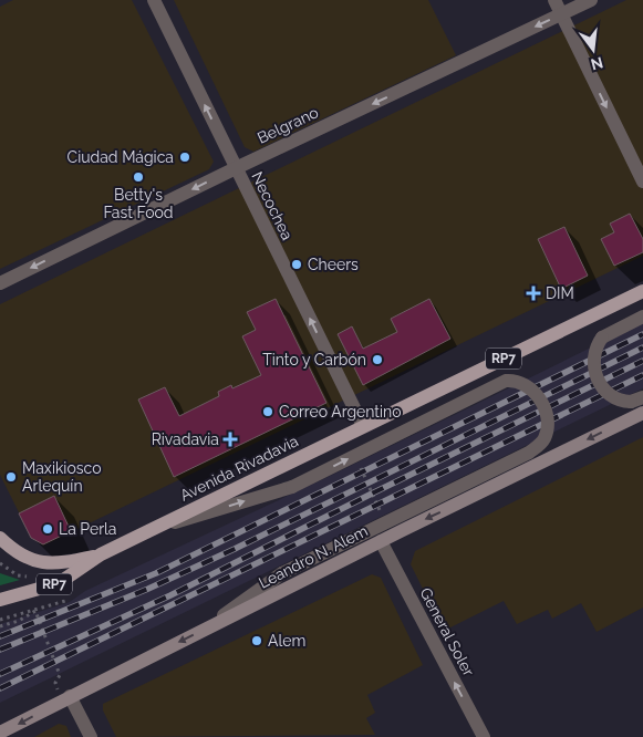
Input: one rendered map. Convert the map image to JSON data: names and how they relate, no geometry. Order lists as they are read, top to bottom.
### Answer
{
  "streets": {
    "main road": ["RP7", "Avenida Rivadavia", "Leandro N. Alem"],
    "street": ["Belgrano", "Necochea", "General Soler"]
  },
  "crossings": [
    ["Belgrano", "Necochea"],
    ["Necochea", "Avenida Rivadavia"],
    ["Leandro N. Alem", "General Soler"]
  ],
  "one_way": [
    "Belgrano",
    "Necochea",
    "Leandro N. Alem",
    "General Soler"
  ],
  "places": {
    "other": [
      "Ciudad Mágica",
      "Betty's Fast Food",
      "Cheers",
      "Tinto y Carbón",
      "Correo Argentino",
      "Maxikiosco Arlequín",
      "La Perla",
      "Alem"
    ],
    "health": ["DIM", "Rivadavia"]
  },
  "north": "bottom"
}
